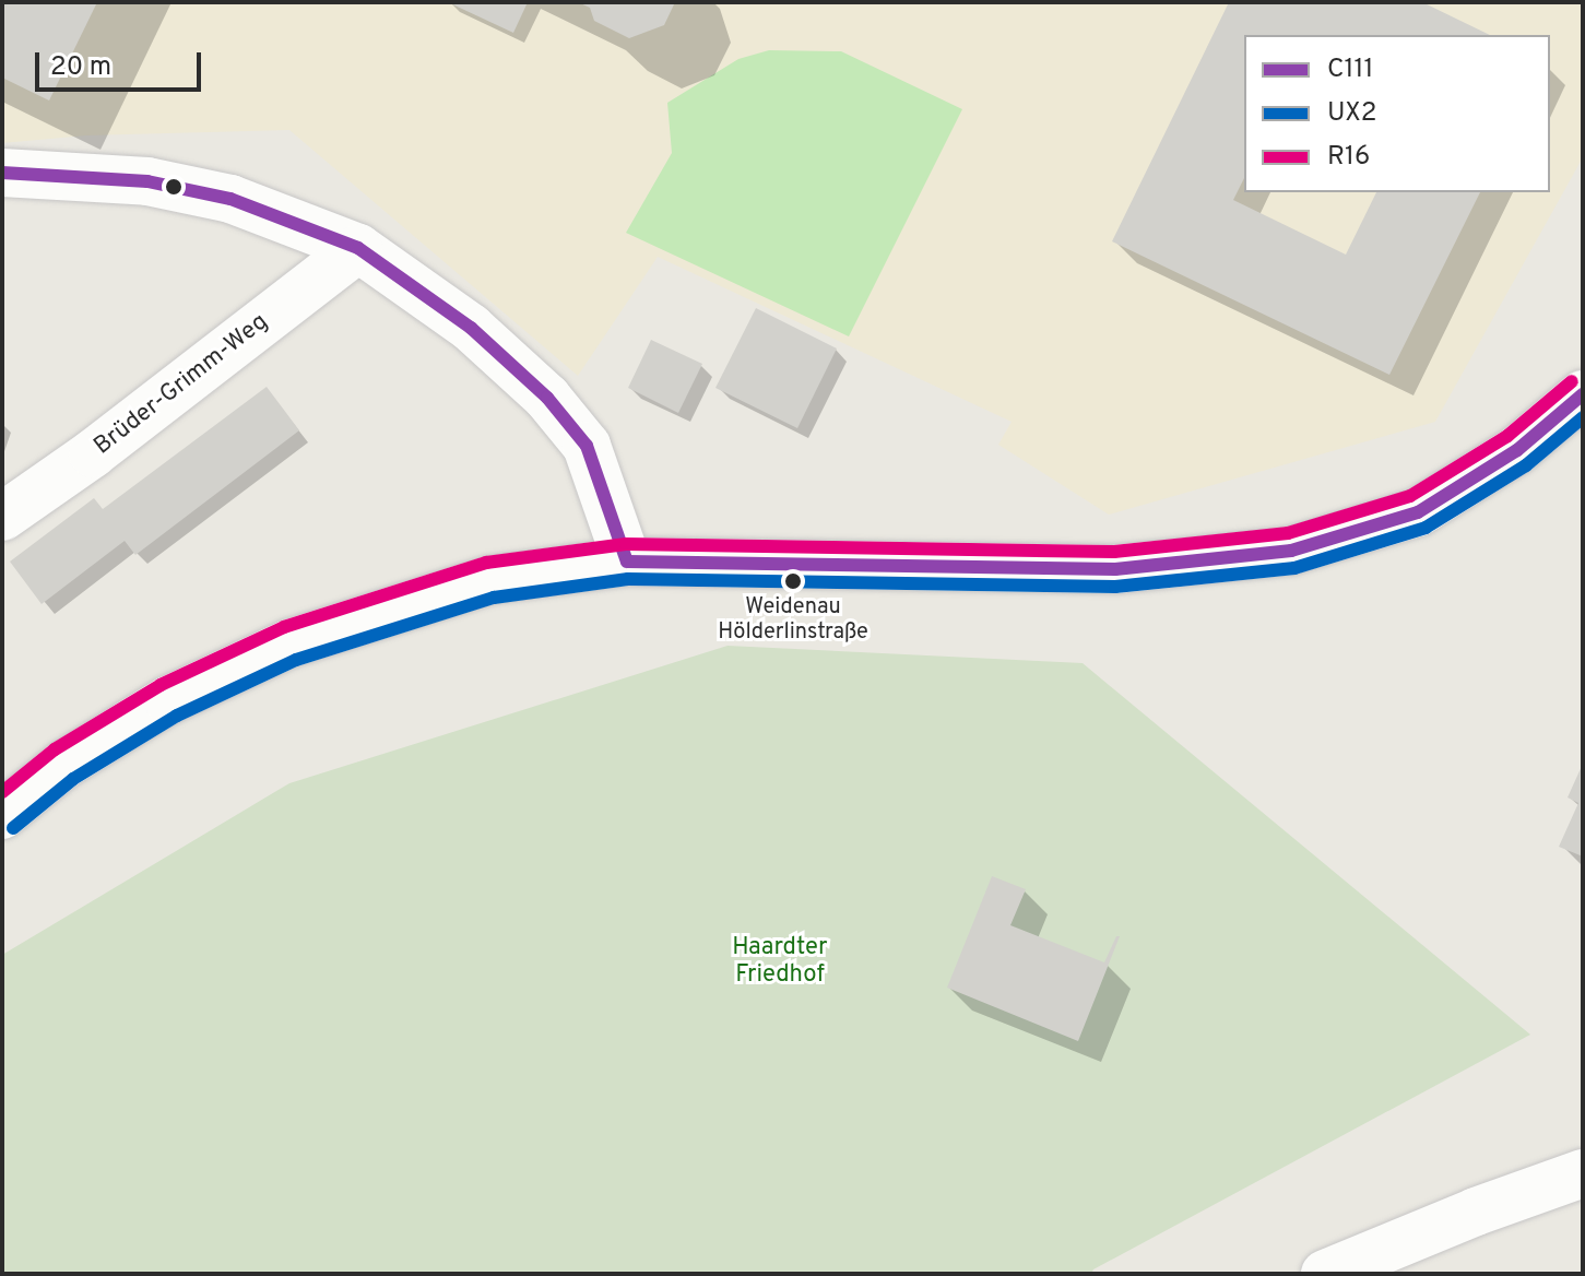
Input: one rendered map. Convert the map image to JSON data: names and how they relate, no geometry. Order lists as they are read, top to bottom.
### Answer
{
  "streets": {
    "street": ["Brüder-Grimm-Weg"]
  },
  "parks": ["Haardter Friedhof"],
  "places": ["Weidenau Hölderlinstraße"],
  "lines": ["transit line C111", "transit line R16", "transit line UX2"],
  "legend": ["C111", "UX2", "R16"],
  "scale_bar": "20 m"
}
